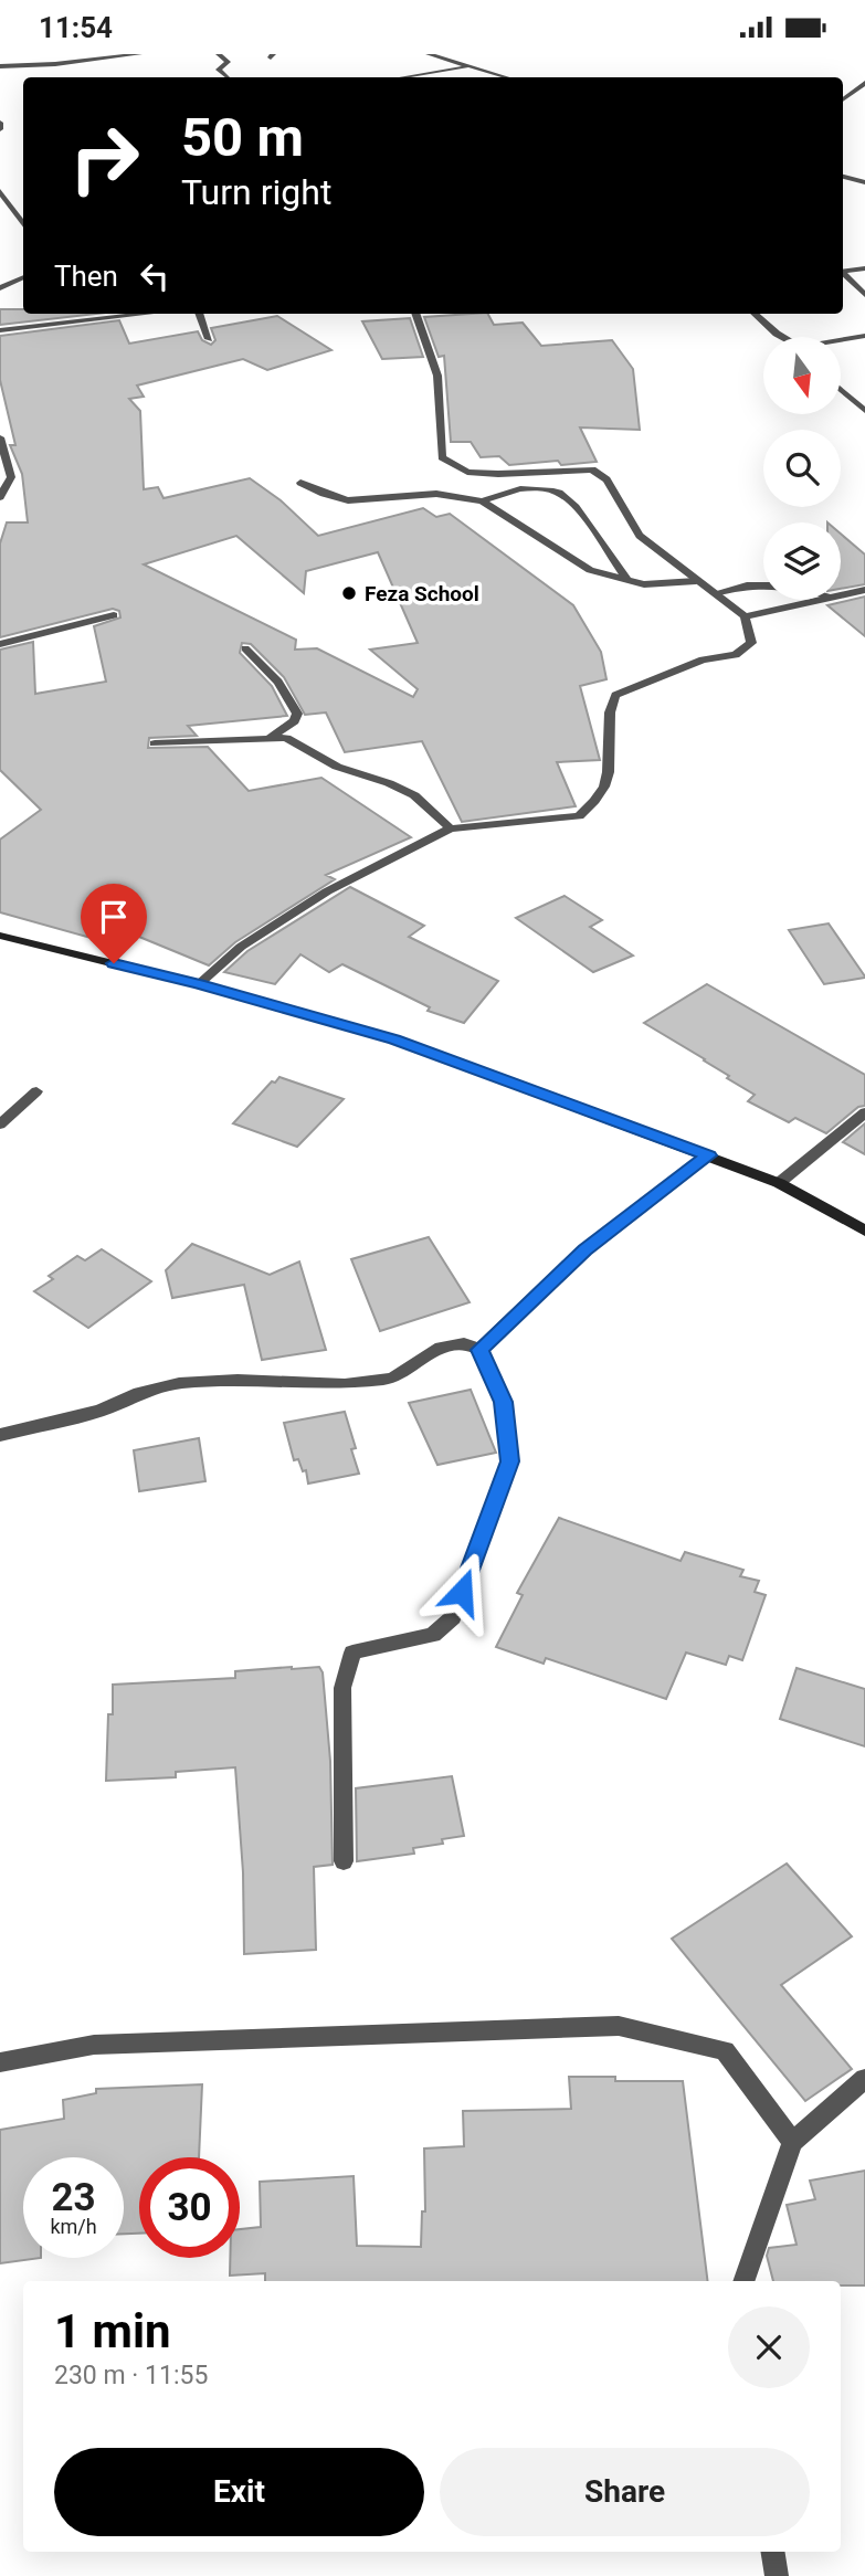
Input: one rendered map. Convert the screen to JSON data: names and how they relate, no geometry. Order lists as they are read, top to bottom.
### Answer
{
  "places": ["Feza School"],
  "north": "bottom",
  "page": {
    "status": "11:54",
    "turn": ["50 m", "Turn right"],
    "then": "Then",
    "speed": "23 km/h",
    "limit": "30",
    "heading": ["1 min", "230 m · 11:55"],
    "buttons": ["Exit", "Share"]
  }
}
